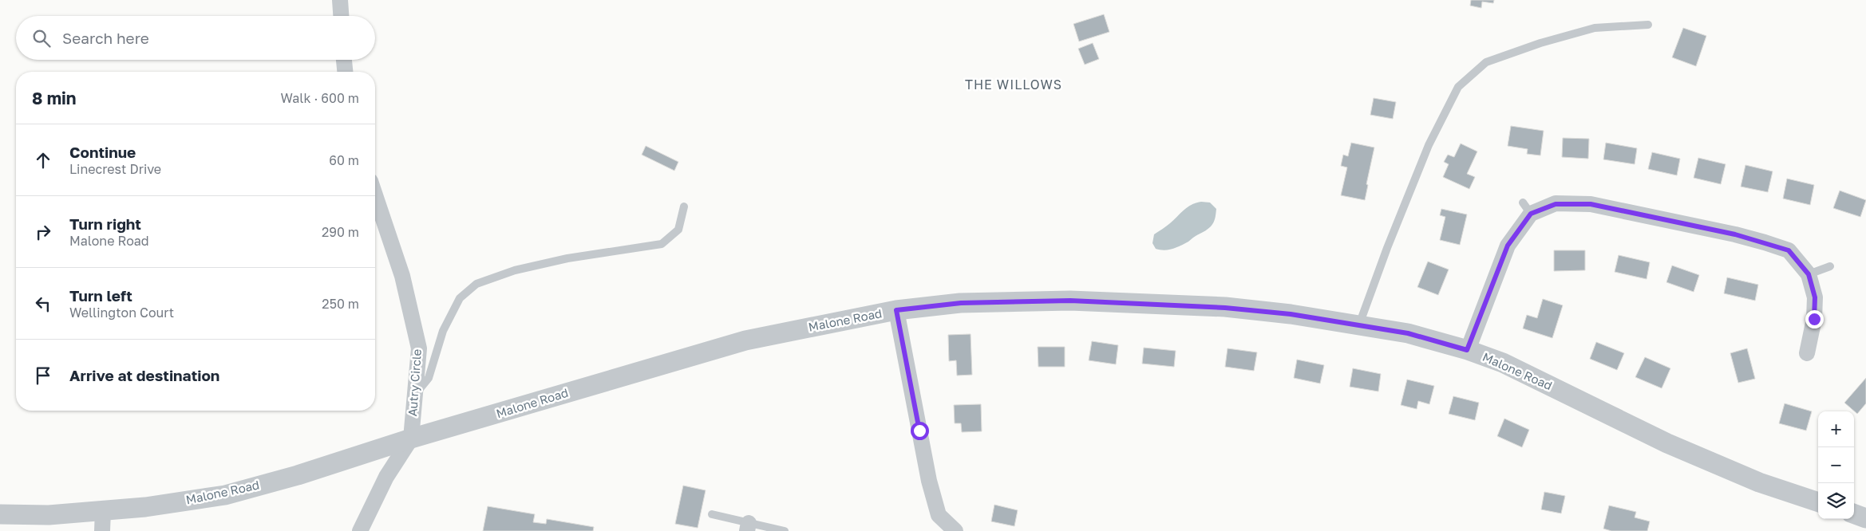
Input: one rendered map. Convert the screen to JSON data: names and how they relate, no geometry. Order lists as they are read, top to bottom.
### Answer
{
  "streets": {
    "street": ["Malone Road", "Autry Circle"]
  },
  "crossings": [
    ["Malone Road", "Autry Circle"]
  ],
  "districts": ["THE WILLOWS"],
  "page": {
    "search": "Search here",
    "heading": ["8 min", "Walk · 600 m"],
    "list": [
      ["Continue", "Linecrest Drive", "60 m"],
      ["Turn right", "Malone Road", "290 m"],
      ["Turn left", "Wellington Court", "250 m"],
      "Arrive at destination"
    ],
    "map_buttons": ["+", "−"]
  }
}
